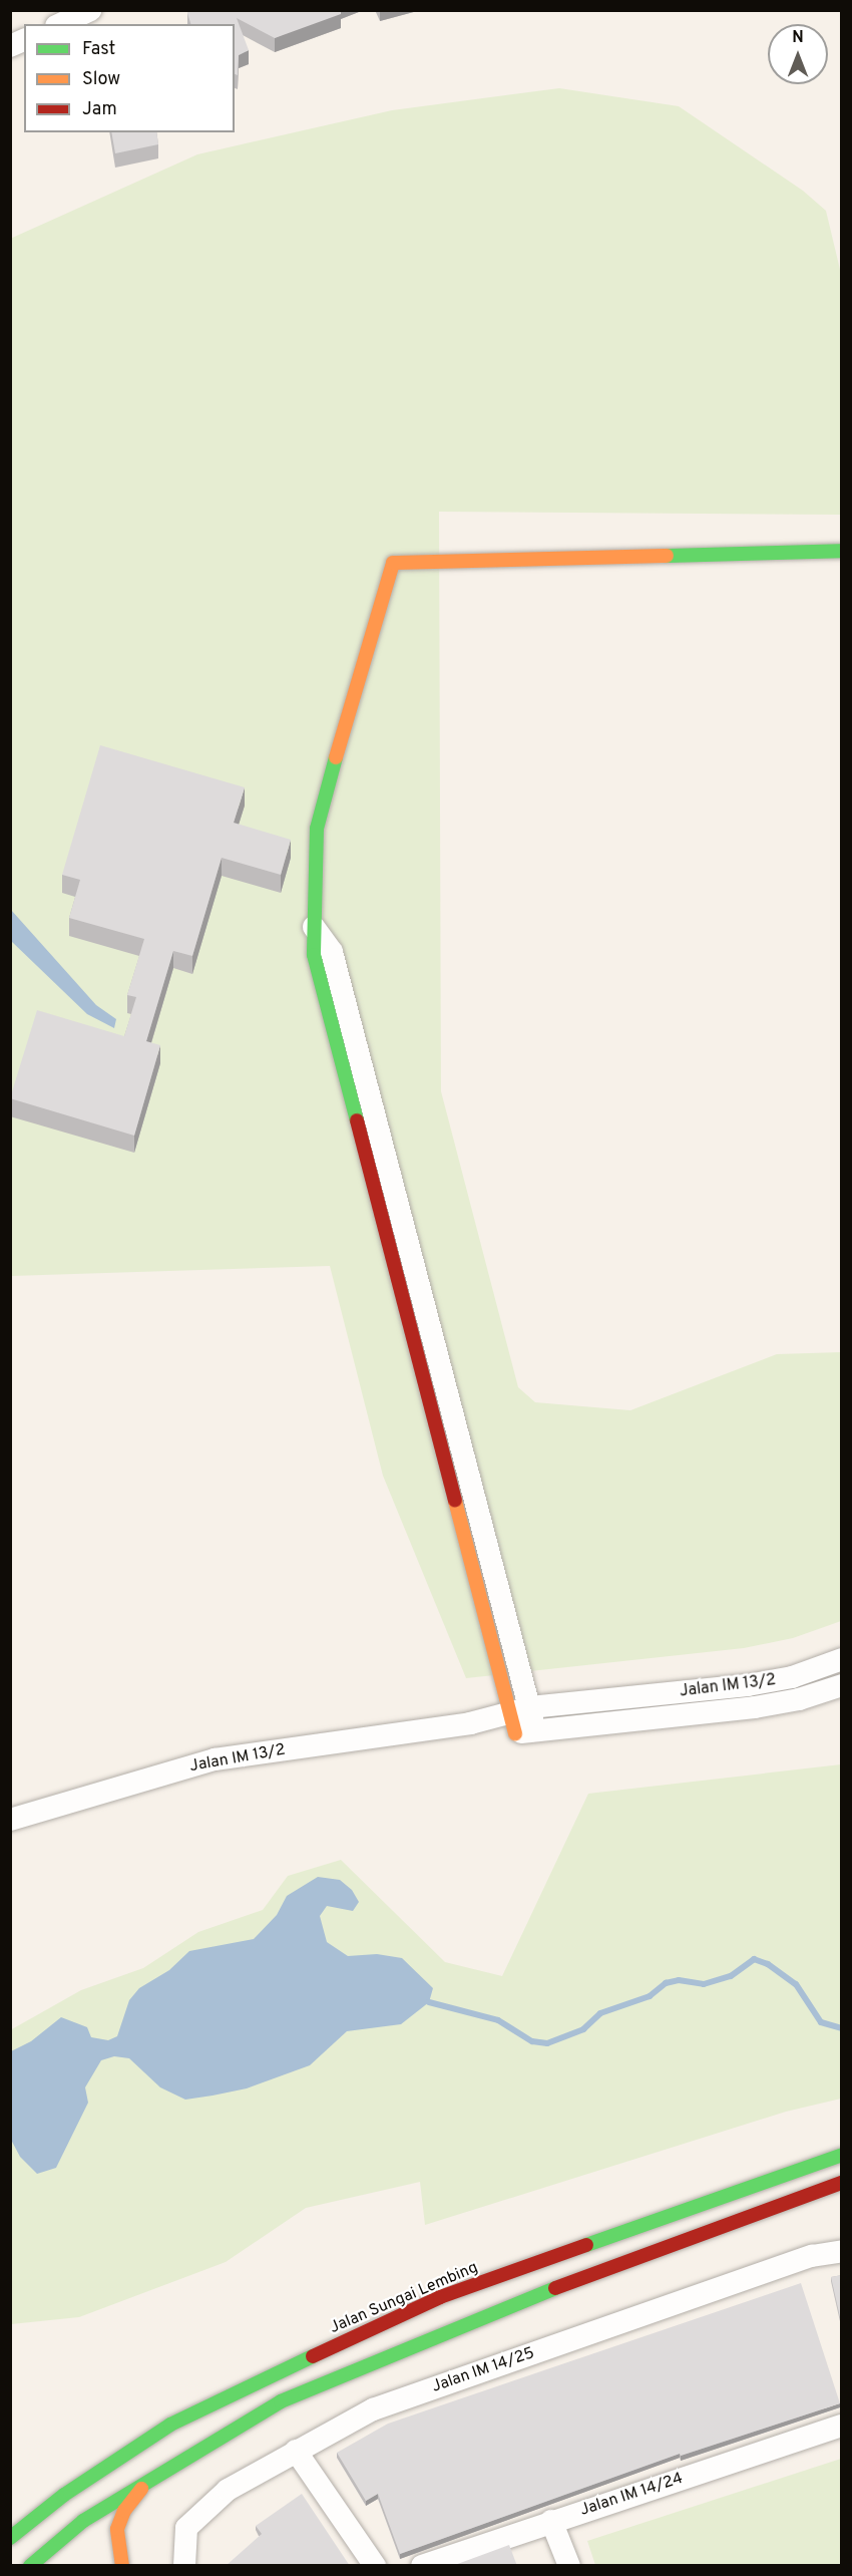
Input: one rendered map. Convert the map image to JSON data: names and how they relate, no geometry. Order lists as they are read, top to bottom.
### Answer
{
  "streets": {
    "main road": ["Jalan Sungai Lembing"],
    "street": ["Jalan IM 13/2", "Jalan IM 14/25", "Jalan IM 14/24"]
  },
  "legend": ["Fast", "Slow", "Jam"],
  "north": "top"
}
